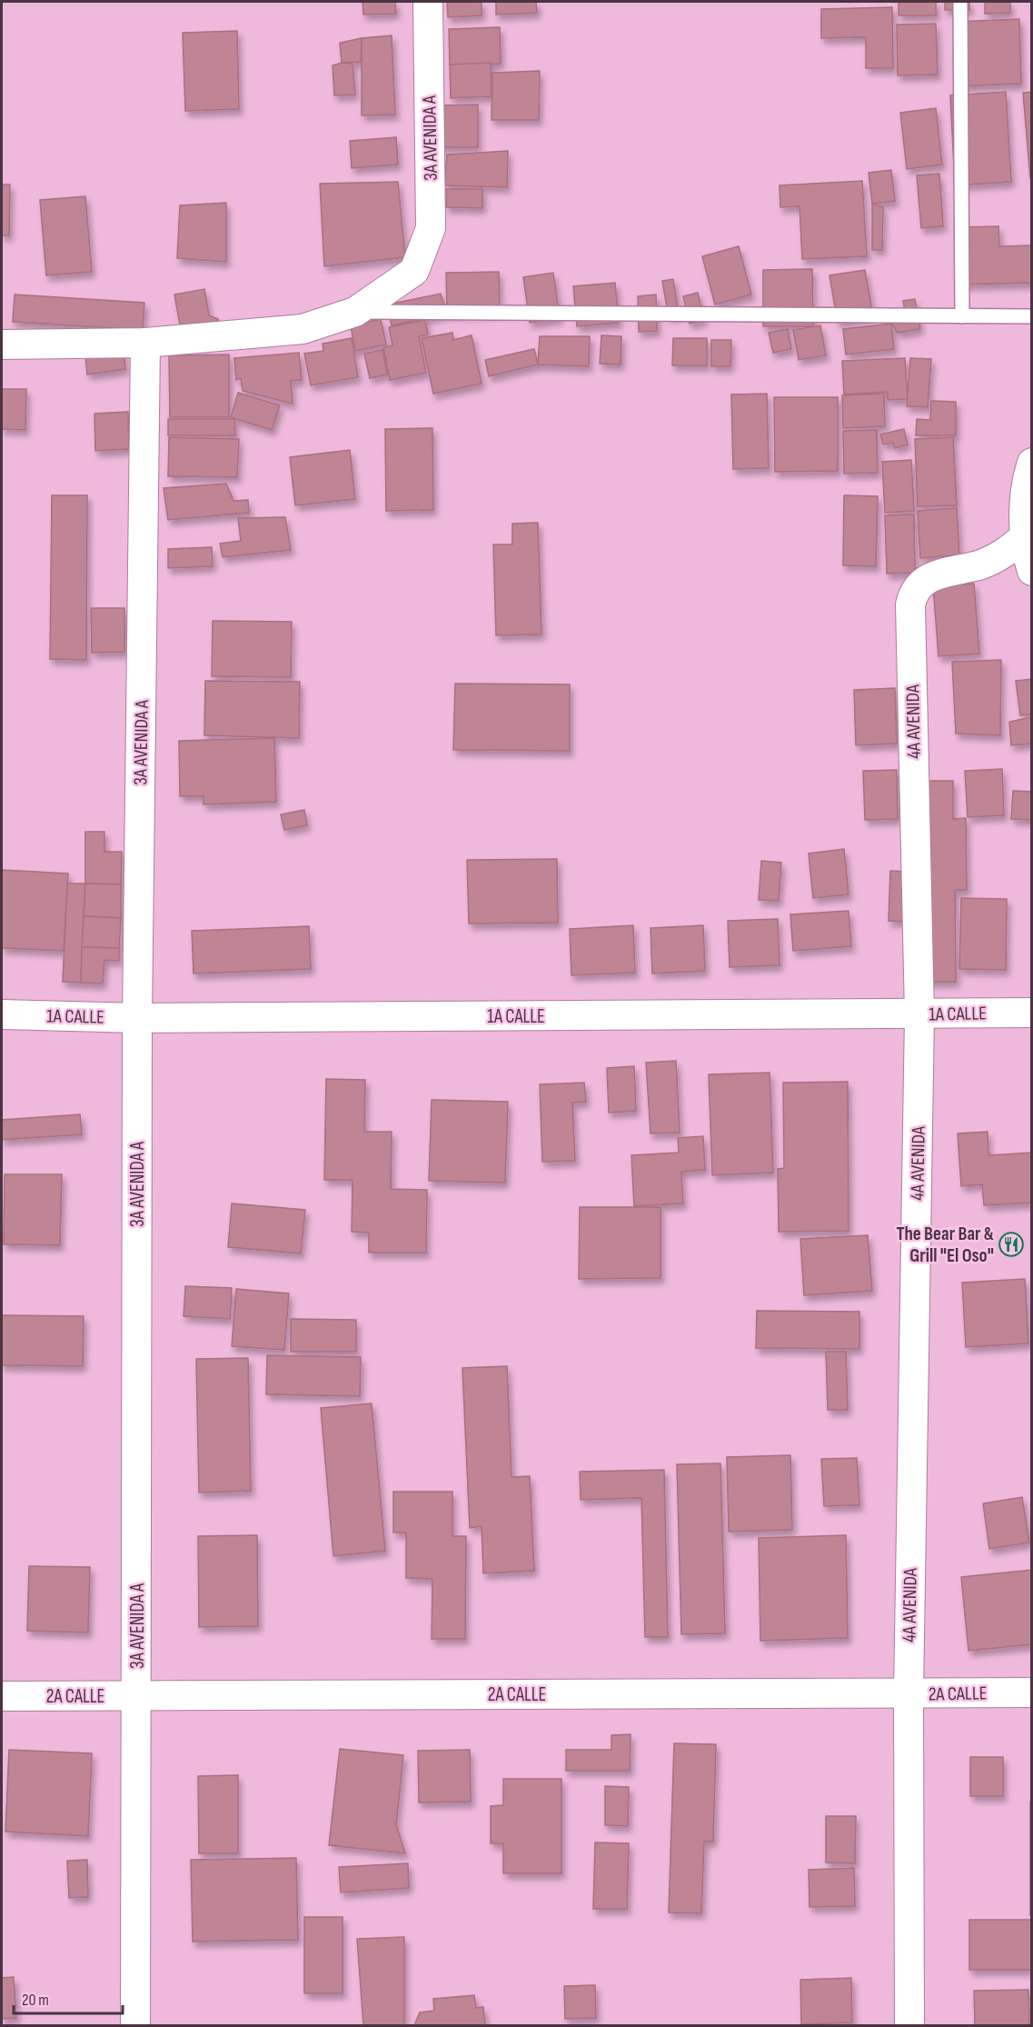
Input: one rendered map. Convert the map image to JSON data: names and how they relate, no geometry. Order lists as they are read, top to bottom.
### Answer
{
  "streets": {
    "street": [
      "3A AVENIDA A",
      "4A AVENIDA",
      "1A CALLE",
      "2A CALLE"
    ]
  },
  "crossings": [
    ["3A AVENIDA A", "1A CALLE"],
    ["3A AVENIDA A", "2A CALLE"],
    ["4A AVENIDA", "1A CALLE"],
    ["4A AVENIDA", "2A CALLE"]
  ],
  "places": {
    "restaurant": ["The Bear Bar & Grill \"El Oso\""]
  },
  "scale_bar": "20 m"
}
